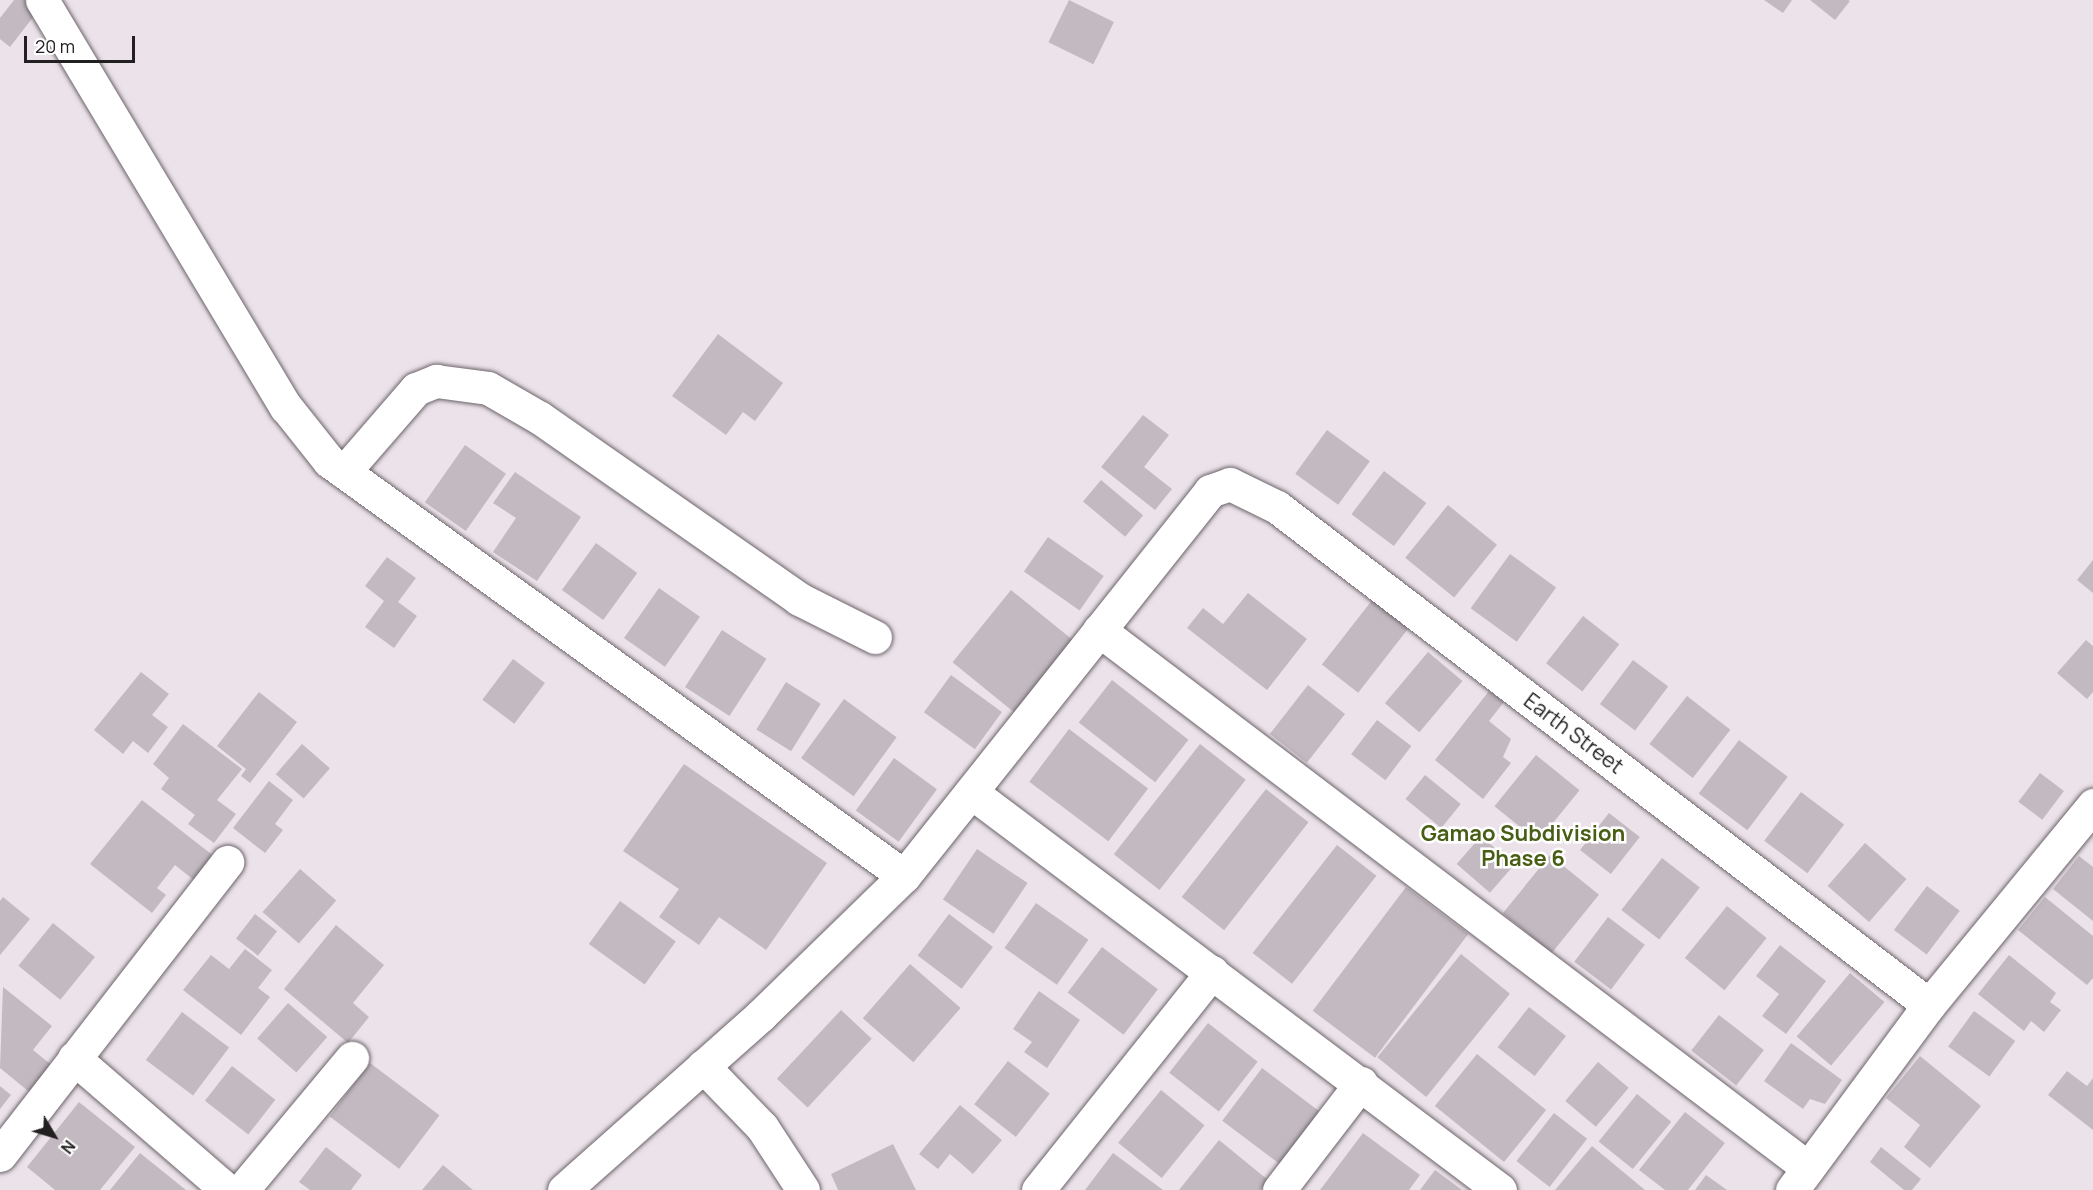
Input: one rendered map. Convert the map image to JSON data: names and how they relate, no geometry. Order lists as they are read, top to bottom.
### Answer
{
  "streets": {
    "street": ["Earth Street"]
  },
  "districts": ["Gamao Subdivision Phase 6"],
  "scale_bar": "20 m",
  "north": "bottom right"
}
